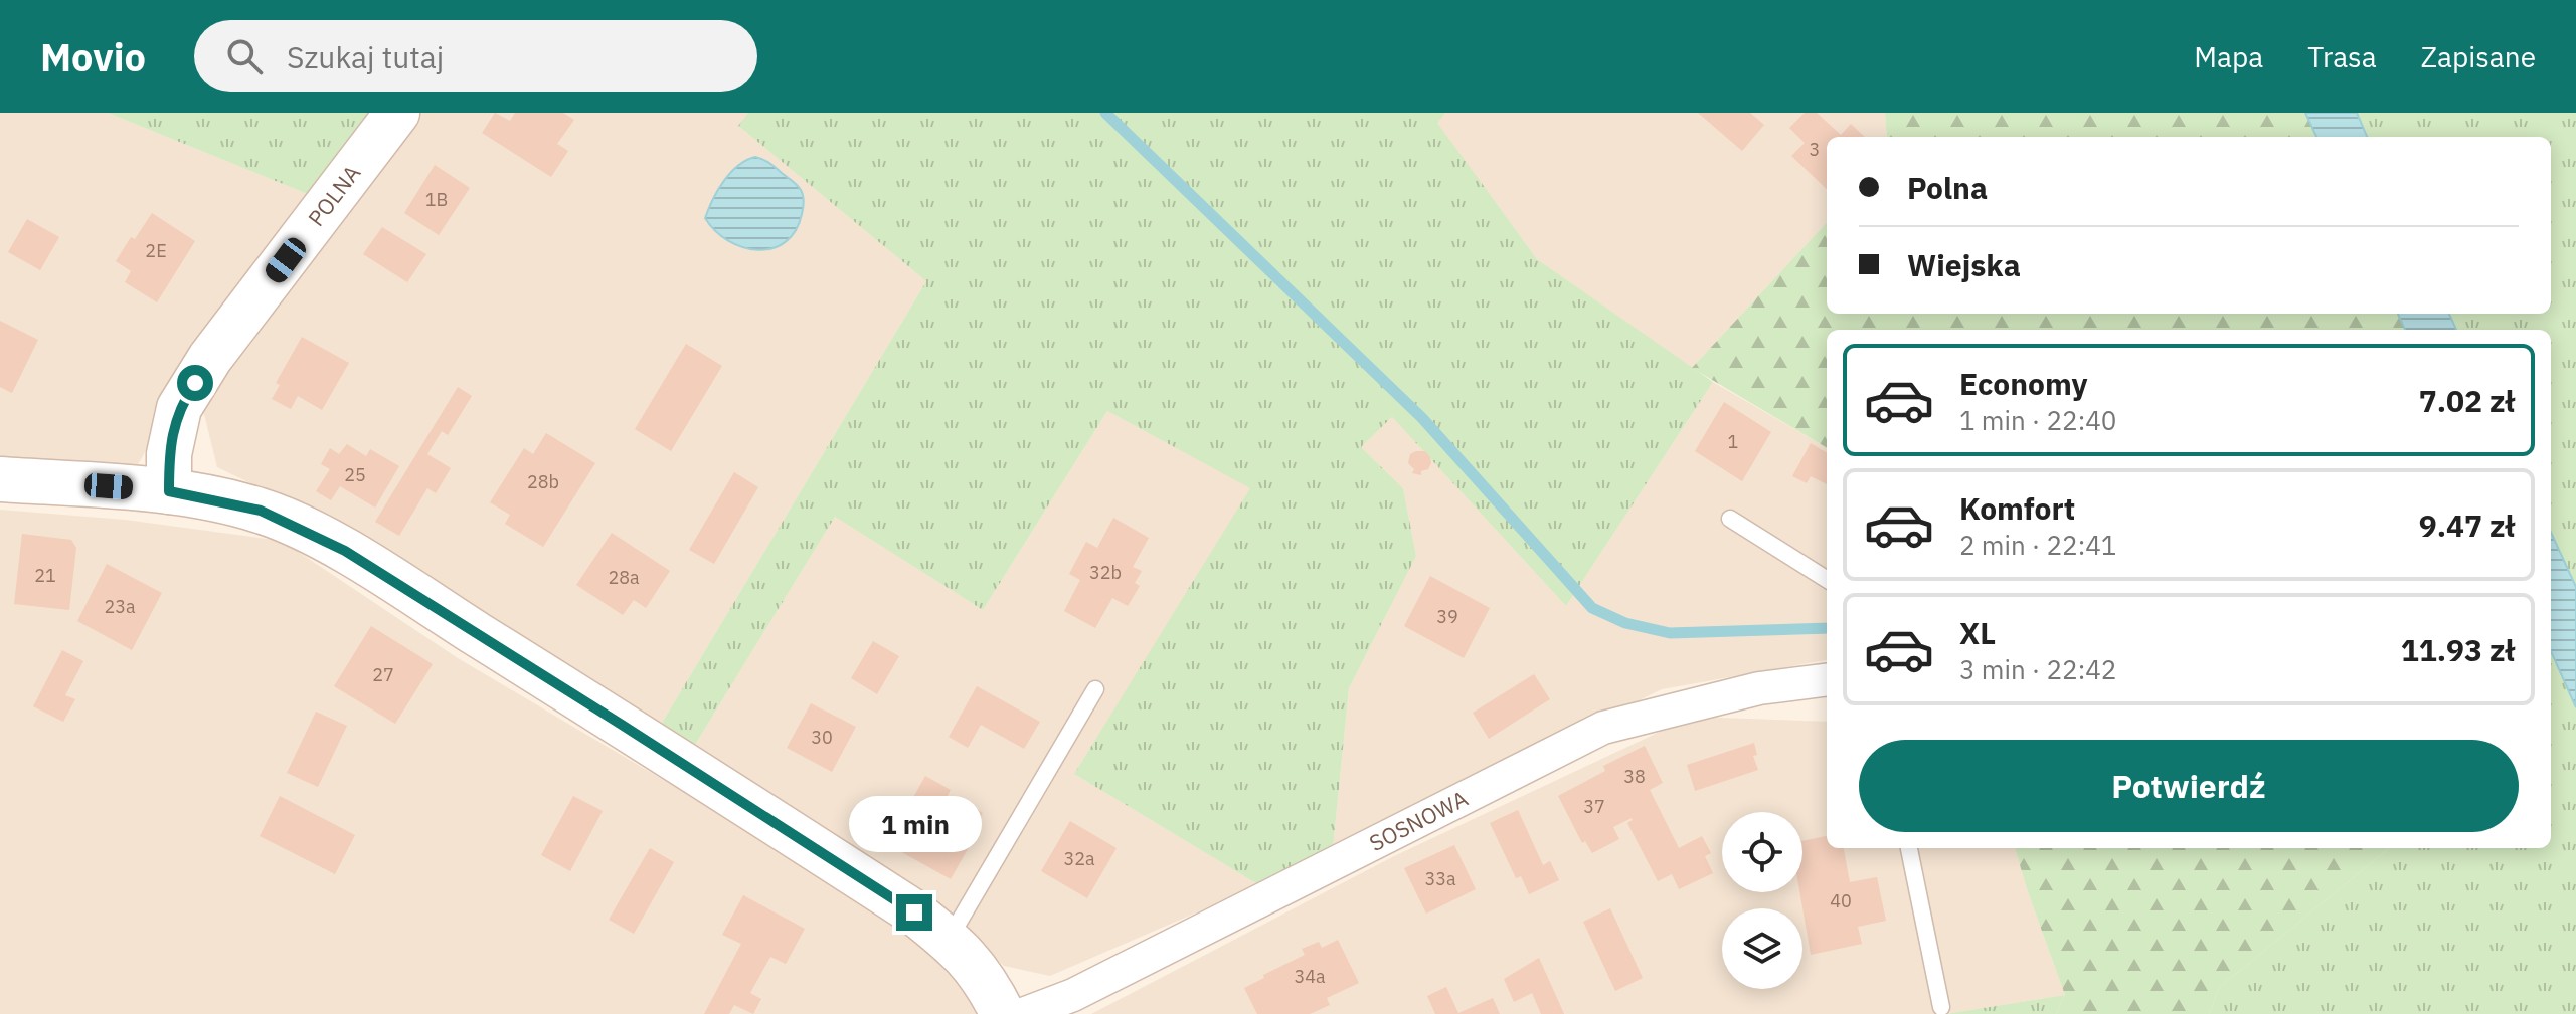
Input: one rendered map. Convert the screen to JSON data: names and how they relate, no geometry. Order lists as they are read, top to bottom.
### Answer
{
  "streets": {
    "street": ["POLNA", "SOSNOWA"]
  },
  "house_numbers": [
    "3",
    "1B",
    "2E",
    "1",
    "25",
    "28b",
    "32b",
    "21",
    "28a",
    "23a",
    "39",
    "27",
    "30",
    "38",
    "37",
    "32a",
    "33a",
    "40",
    "34a"
  ],
  "page": {
    "header": "Movio",
    "search": "Szukaj tutaj",
    "nav": ["Mapa", "Trasa", "Zapisane"],
    "banner": ["Polna", "Wiejska"],
    "list": [
      {
        "name": "Economy",
        "note": "1 min · 22:40",
        "value": "7.02 zł"
      },
      {
        "name": "Komfort",
        "note": "2 min · 22:41",
        "value": "9.47 zł"
      },
      {
        "name": "XL",
        "note": "3 min · 22:42",
        "value": "11.93 zł"
      }
    ],
    "buttons": "Potwierdź",
    "bubble": "1 min"
  }
}
